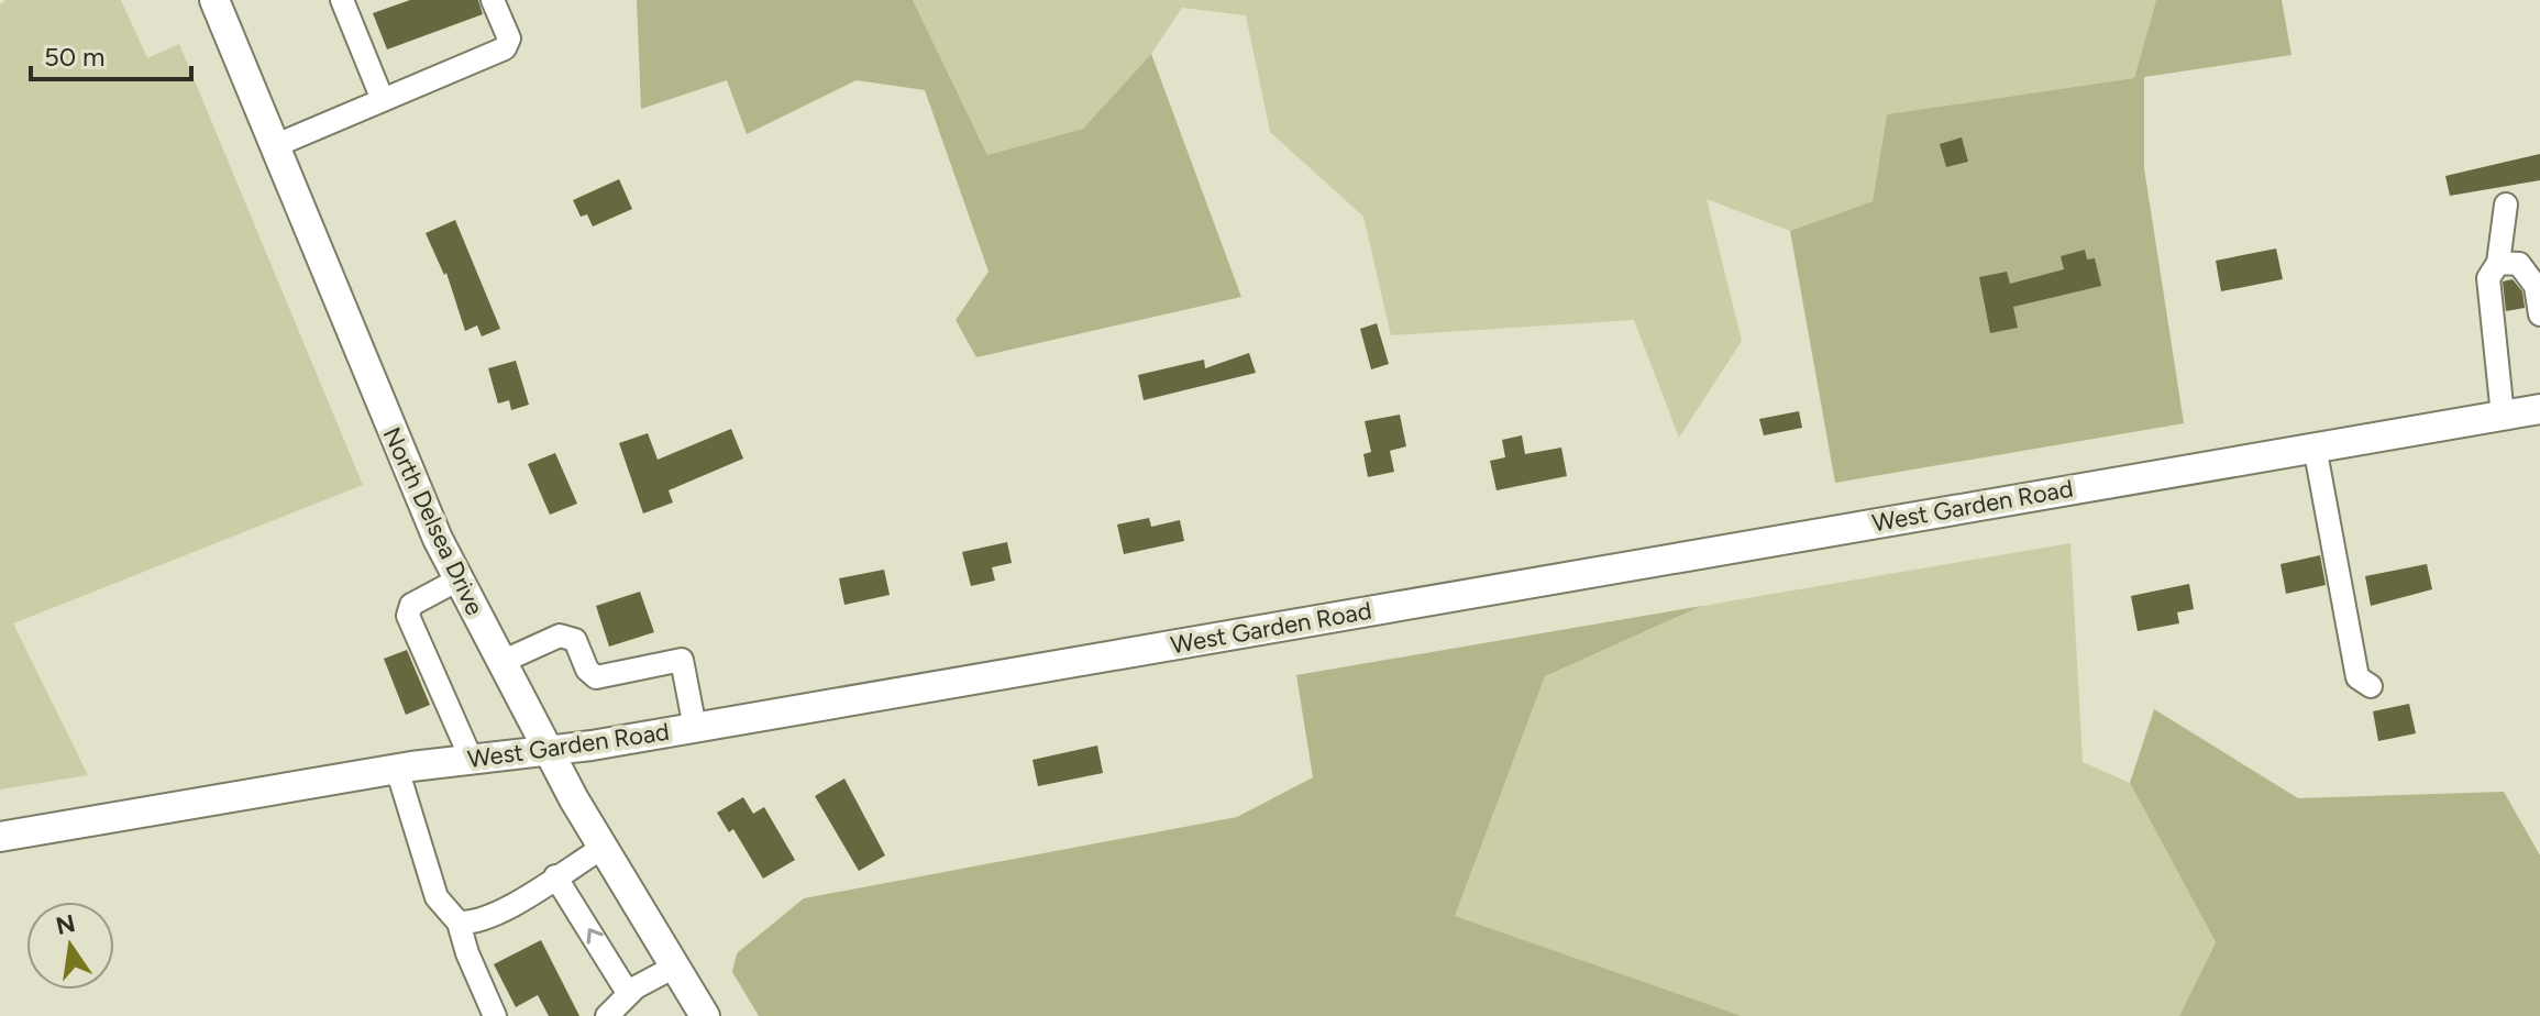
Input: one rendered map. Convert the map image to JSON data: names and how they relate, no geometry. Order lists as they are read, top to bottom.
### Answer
{
  "streets": {
    "main road": ["West Garden Road", "North Delsea Drive"]
  },
  "crossings": [
    ["West Garden Road", "North Delsea Drive"]
  ],
  "scale_bar": "50 m",
  "north": "top"
}
